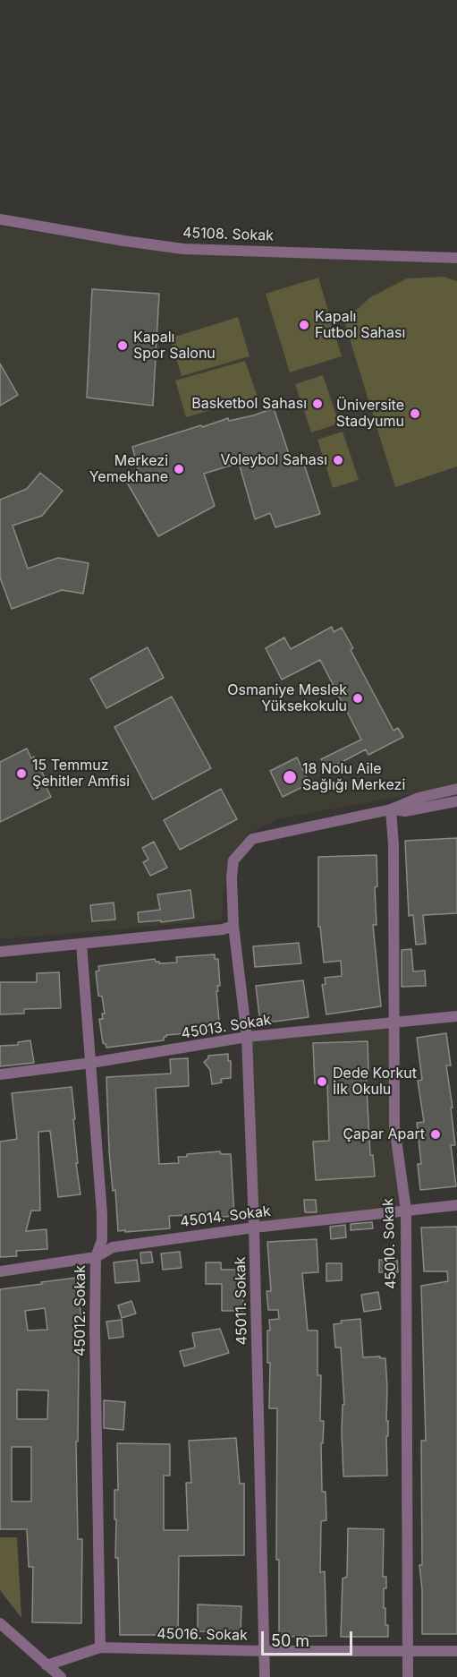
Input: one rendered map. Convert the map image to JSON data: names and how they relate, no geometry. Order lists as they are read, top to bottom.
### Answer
{
  "streets": {
    "street": [
      "45108. Sokak",
      "45013. Sokak",
      "45014. Sokak",
      "45010. Sokak",
      "45011. Sokak",
      "45012. Sokak",
      "45016. Sokak"
    ]
  },
  "crossings": [
    ["45013. Sokak", "45010. Sokak"],
    ["45013. Sokak", "45011. Sokak"],
    ["45013. Sokak", "45012. Sokak"],
    ["45014. Sokak", "45010. Sokak"],
    ["45014. Sokak", "45011. Sokak"],
    ["45014. Sokak", "45012. Sokak"],
    ["45010. Sokak", "45011. Sokak"],
    ["45010. Sokak", "45016. Sokak"],
    ["45011. Sokak", "45016. Sokak"],
    ["45012. Sokak", "45016. Sokak"]
  ],
  "places": [
    "Kapalı Futbol Sahası",
    "Kapalı Spor Salonu",
    "Basketbol Sahası",
    "Üniversite Stadyumu",
    "Voleybol Sahası",
    "Merkezi Yemekhane",
    "Osmaniye Meslek Yüksekokulu",
    "15 Temmuz Şehitler Amfisi",
    "18 Nolu Aile Sağlığı Merkezi",
    "Dede Korkut İlk Okulu",
    "Çapar Apart"
  ],
  "scale_bar": "50 m"
}
